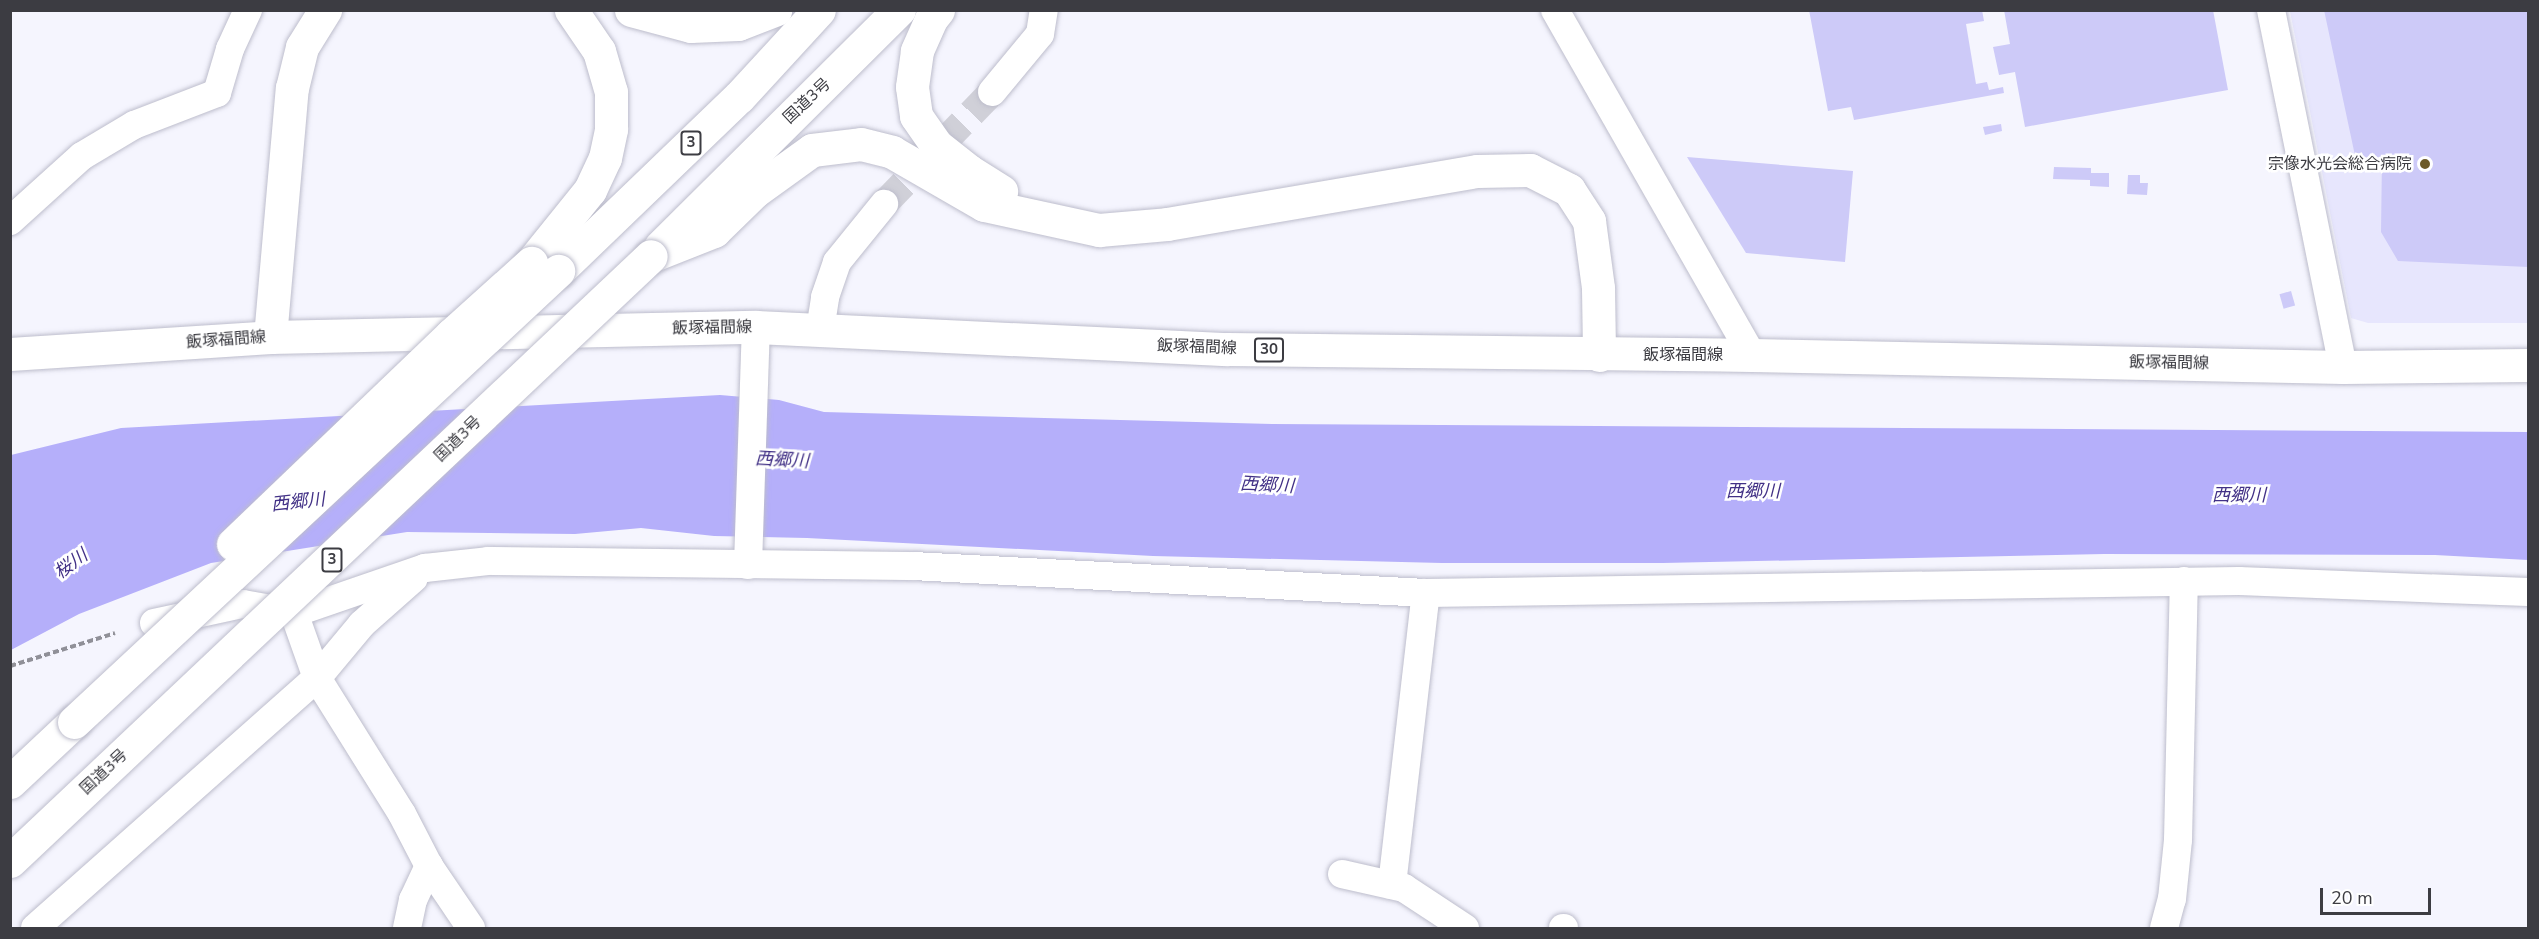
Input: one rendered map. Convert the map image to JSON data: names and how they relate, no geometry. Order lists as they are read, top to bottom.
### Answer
{
  "streets": {
    "main road": [
      "国道3号",
      "3",
      "飯塚福間線",
      "30"
    ]
  },
  "water": ["西郷川", "桜川"],
  "places": ["宗像水光会総合病院"],
  "scale_bar": "20 m"
}
